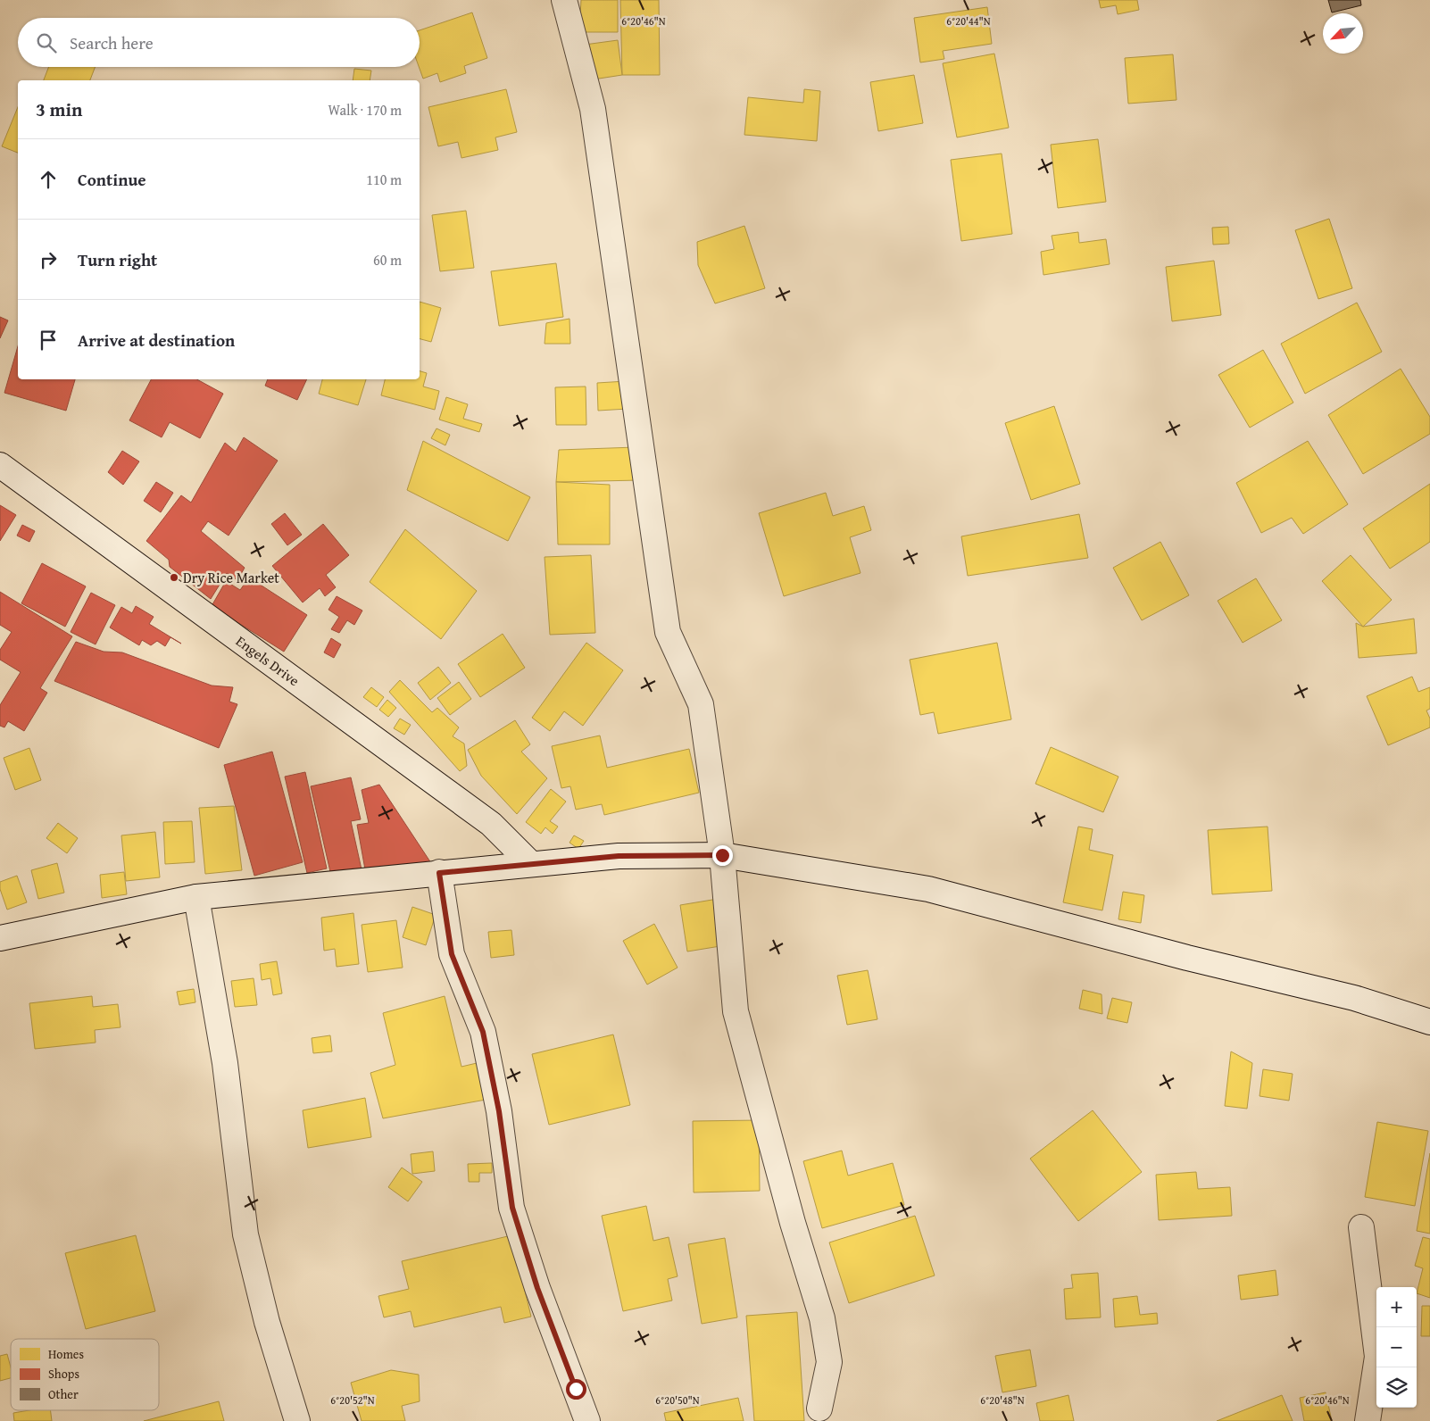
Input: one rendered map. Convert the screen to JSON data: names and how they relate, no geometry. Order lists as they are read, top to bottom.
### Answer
{
  "streets": {
    "street": ["Engels Drive"]
  },
  "places": ["Dry Rice Market"],
  "legend": ["Homes", "Shops", "Other"],
  "north": "bottom left",
  "page": {
    "search": "Search here",
    "heading": ["3 min", "Walk · 170 m"],
    "list": [
      ["Continue", "110 m"],
      ["Turn right", "60 m"],
      "Arrive at destination"
    ],
    "map_buttons": ["+", "−"]
  },
  "coordinates": [
    "6°20'46\"N",
    "6°20'44\"N",
    "6°20'52\"N",
    "6°20'50\"N",
    "6°20'48\"N"
  ]
}
